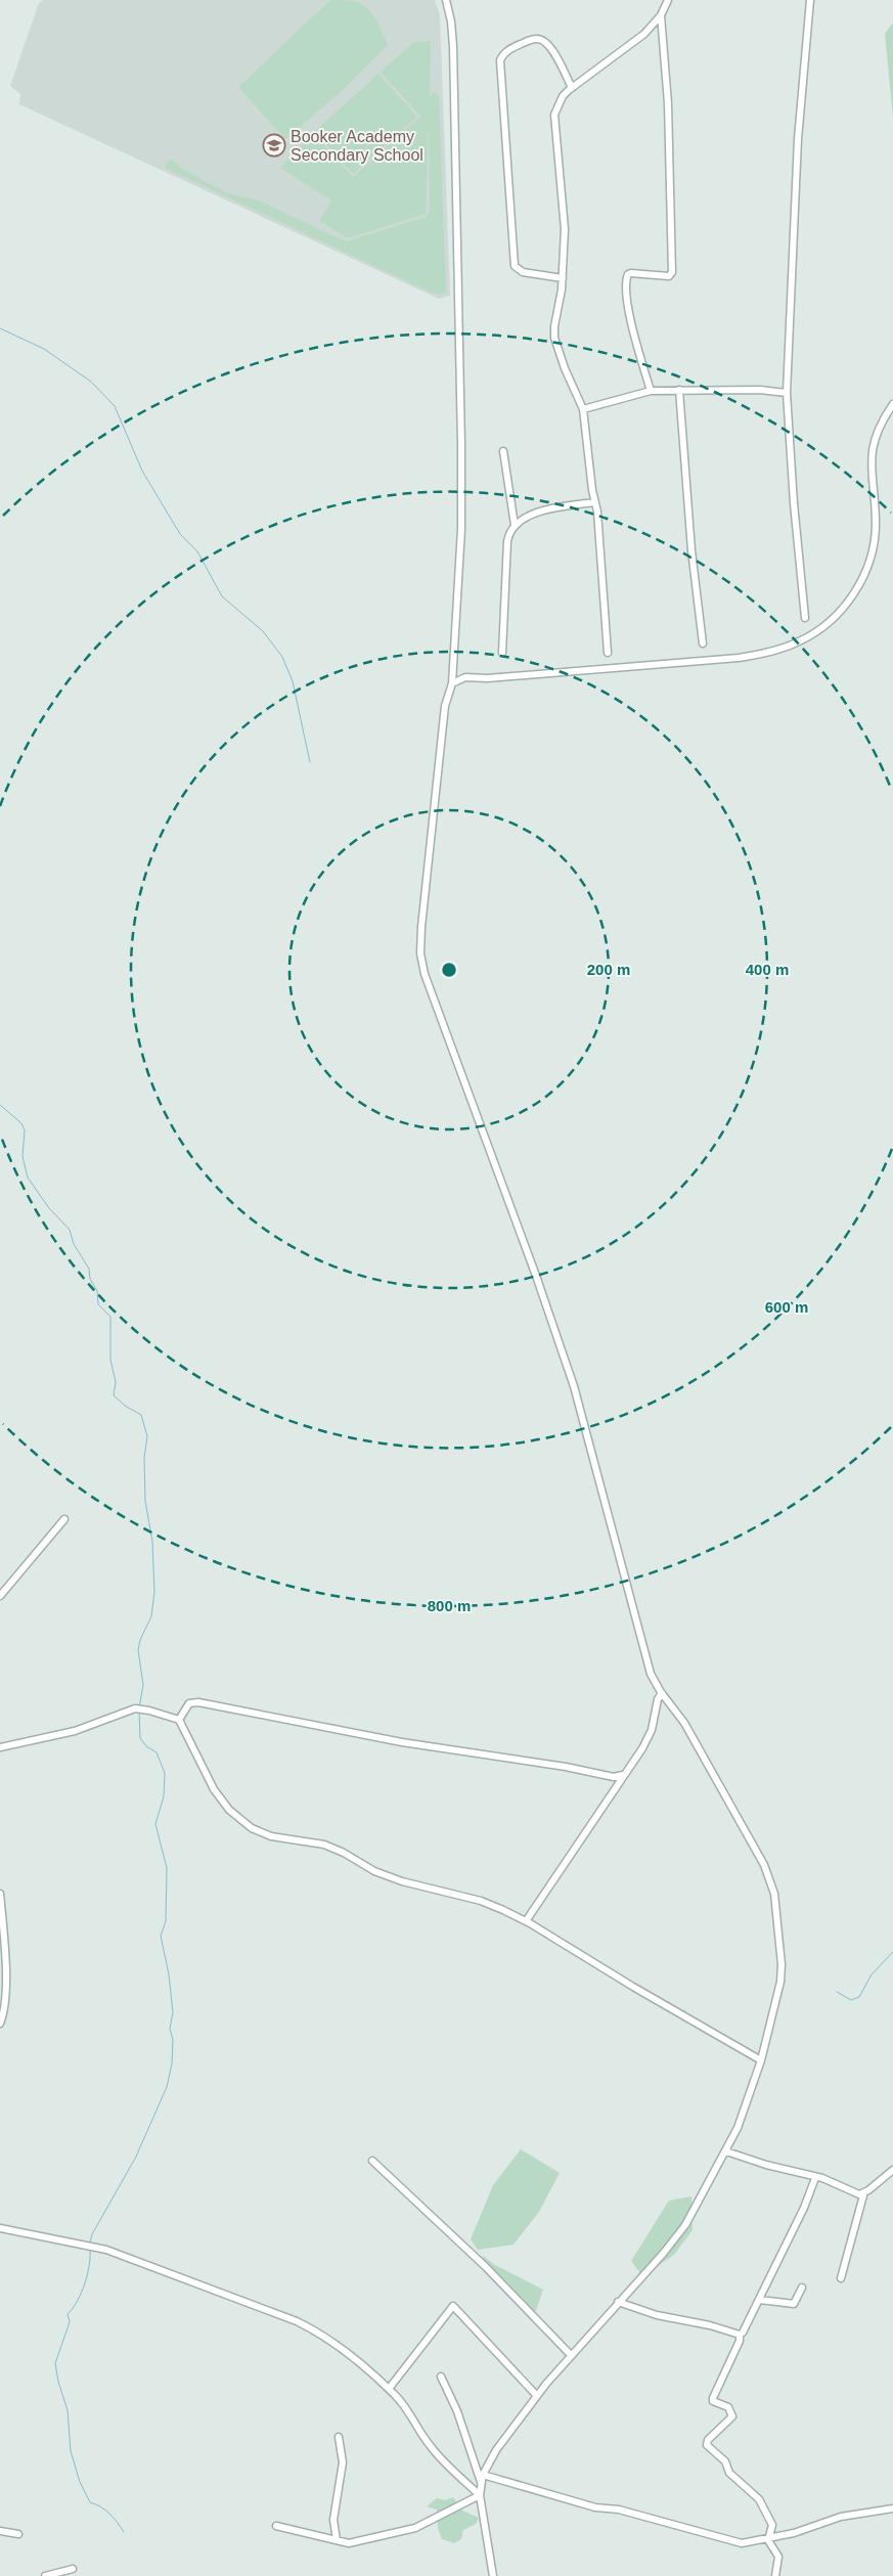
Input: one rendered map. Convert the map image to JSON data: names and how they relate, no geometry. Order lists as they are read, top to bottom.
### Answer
{
  "places": {
    "school or university": ["Booker Academy Secondary School"]
  },
  "rings": [
    "200 m",
    "400 m",
    "600 m",
    "800 m"
  ]
}
